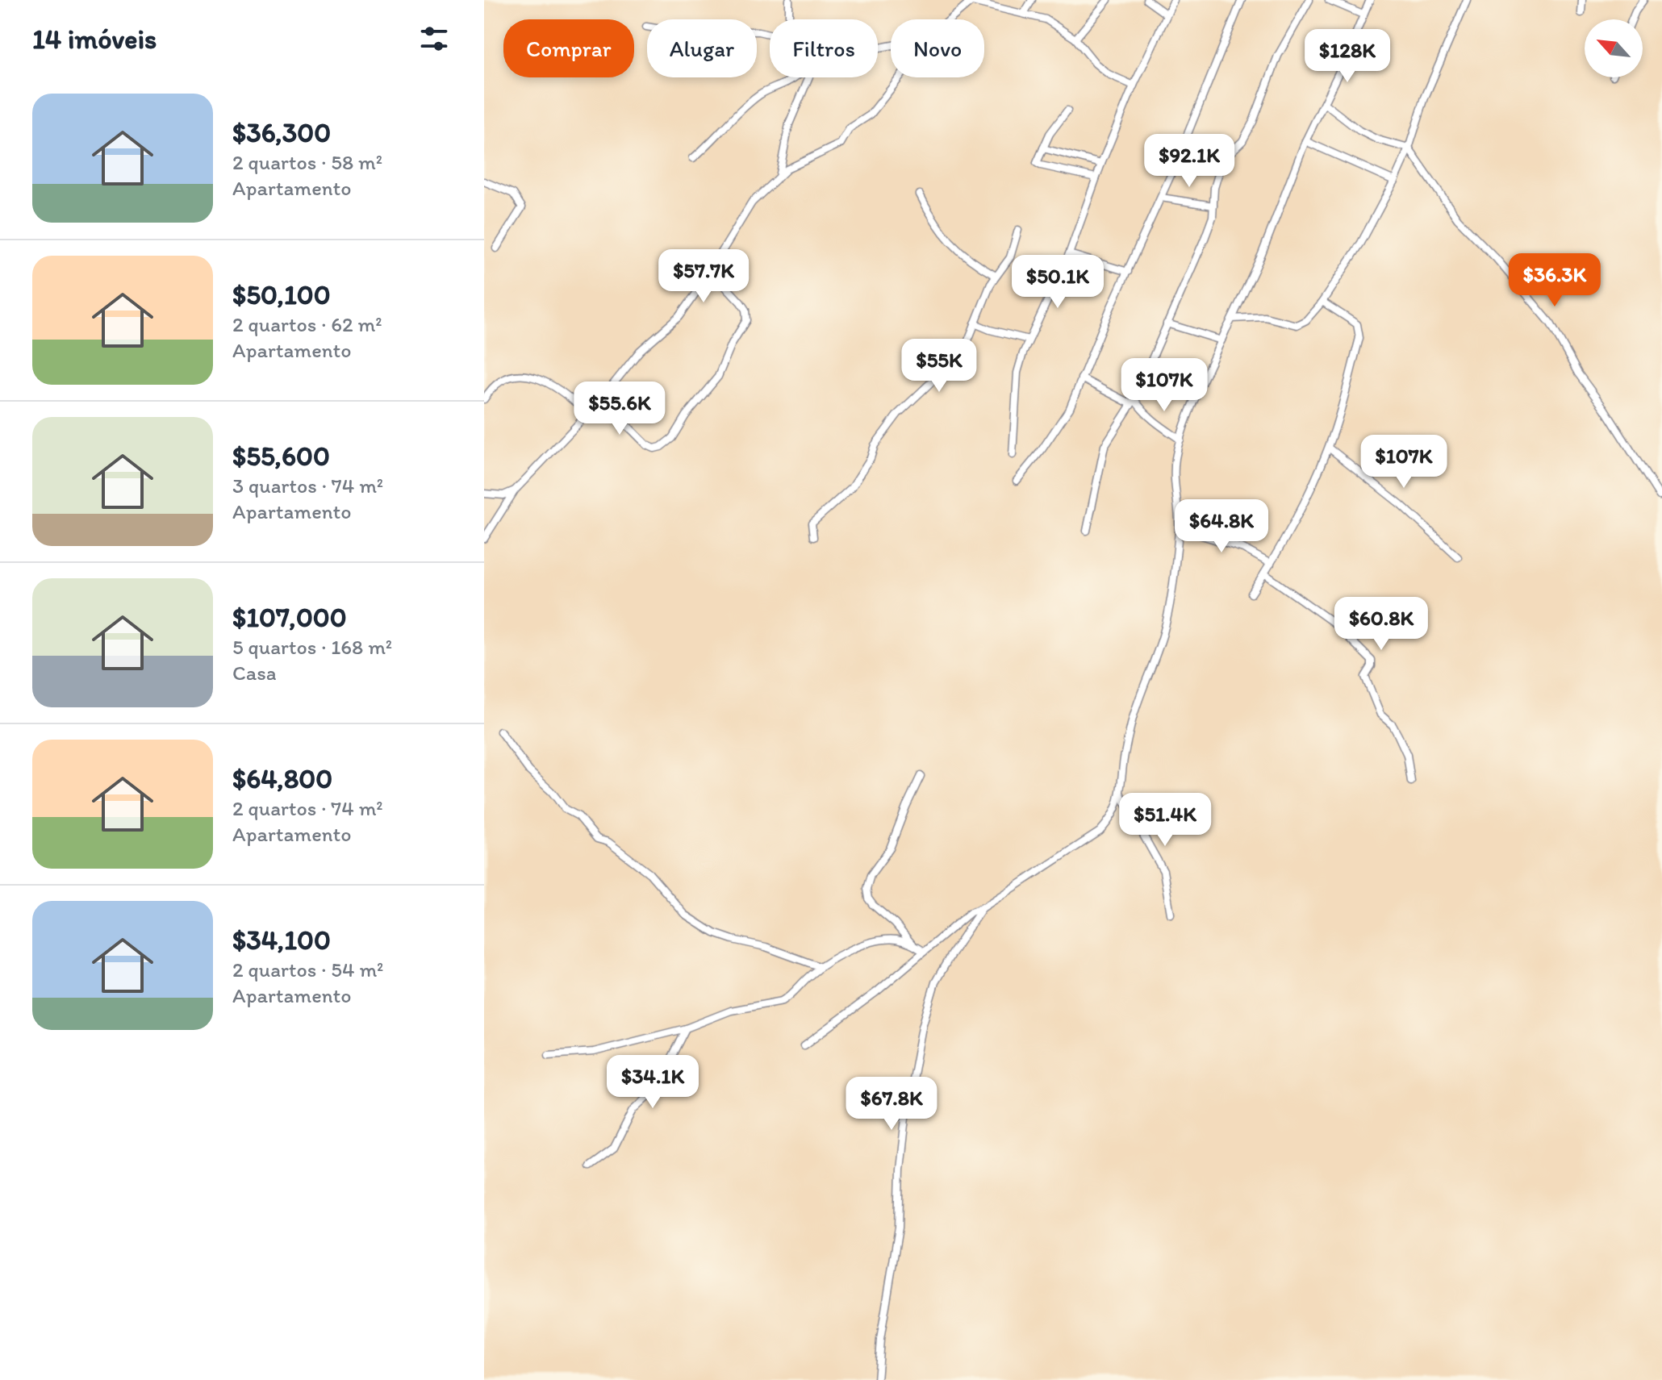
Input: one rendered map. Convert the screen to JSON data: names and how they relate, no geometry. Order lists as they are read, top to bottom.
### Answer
{
  "north": "top left",
  "page": {
    "heading": "14 imóveis",
    "chip": [
      "Comprar",
      "Alugar",
      "Filtros",
      "Novo"
    ],
    "price": [
      "$128K",
      "$92.1K",
      "$57.7K",
      "$36.3K",
      "$50.1K",
      "$55K",
      "$107K",
      "$55.6K",
      "$107K",
      "$64.8K",
      "$60.8K",
      "$51.4K",
      "$34.1K",
      "$67.8K"
    ],
    "list": [
      {
        "name": "$36,300",
        "note": "2 quartos · 58 m² · Apartamento"
      },
      {
        "name": "$50,100",
        "note": "2 quartos · 62 m² · Apartamento"
      },
      {
        "name": "$55,600",
        "note": "3 quartos · 74 m² · Apartamento"
      },
      {
        "name": "$107,000",
        "note": "5 quartos · 168 m² · Casa"
      },
      {
        "name": "$64,800",
        "note": "2 quartos · 74 m² · Apartamento"
      },
      {
        "name": "$34,100",
        "note": "2 quartos · 54 m² · Apartamento"
      }
    ]
  }
}
